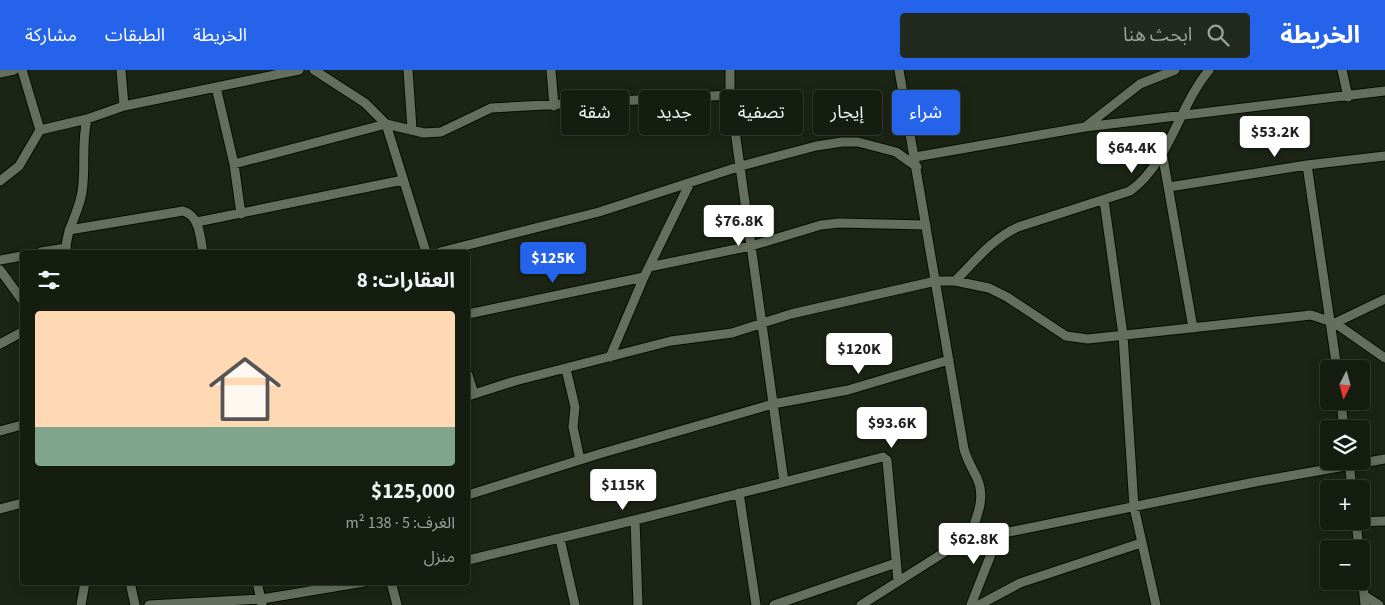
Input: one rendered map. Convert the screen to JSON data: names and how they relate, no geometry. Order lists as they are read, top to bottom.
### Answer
{
  "north": "bottom",
  "page": {
    "header": "الخريطة",
    "search": "ابحث هنا",
    "nav": ["الخريطة", "الطبقات", "مشاركة"],
    "chip": [
      "شراء",
      "إيجار",
      "تصفية",
      "جديد",
      "شقة"
    ],
    "price": [
      "$53.2K",
      "$64.4K",
      "$76.8K",
      "$125K",
      "$120K",
      "$93.6K",
      "$115K",
      "$62.8K"
    ],
    "heading": "العقارات: 8",
    "list": [
      {
        "name": "$125,000",
        "note": "الغرف: 5 · 138 m² · منزل"
      }
    ],
    "map_buttons": ["+", "−"]
  }
}
